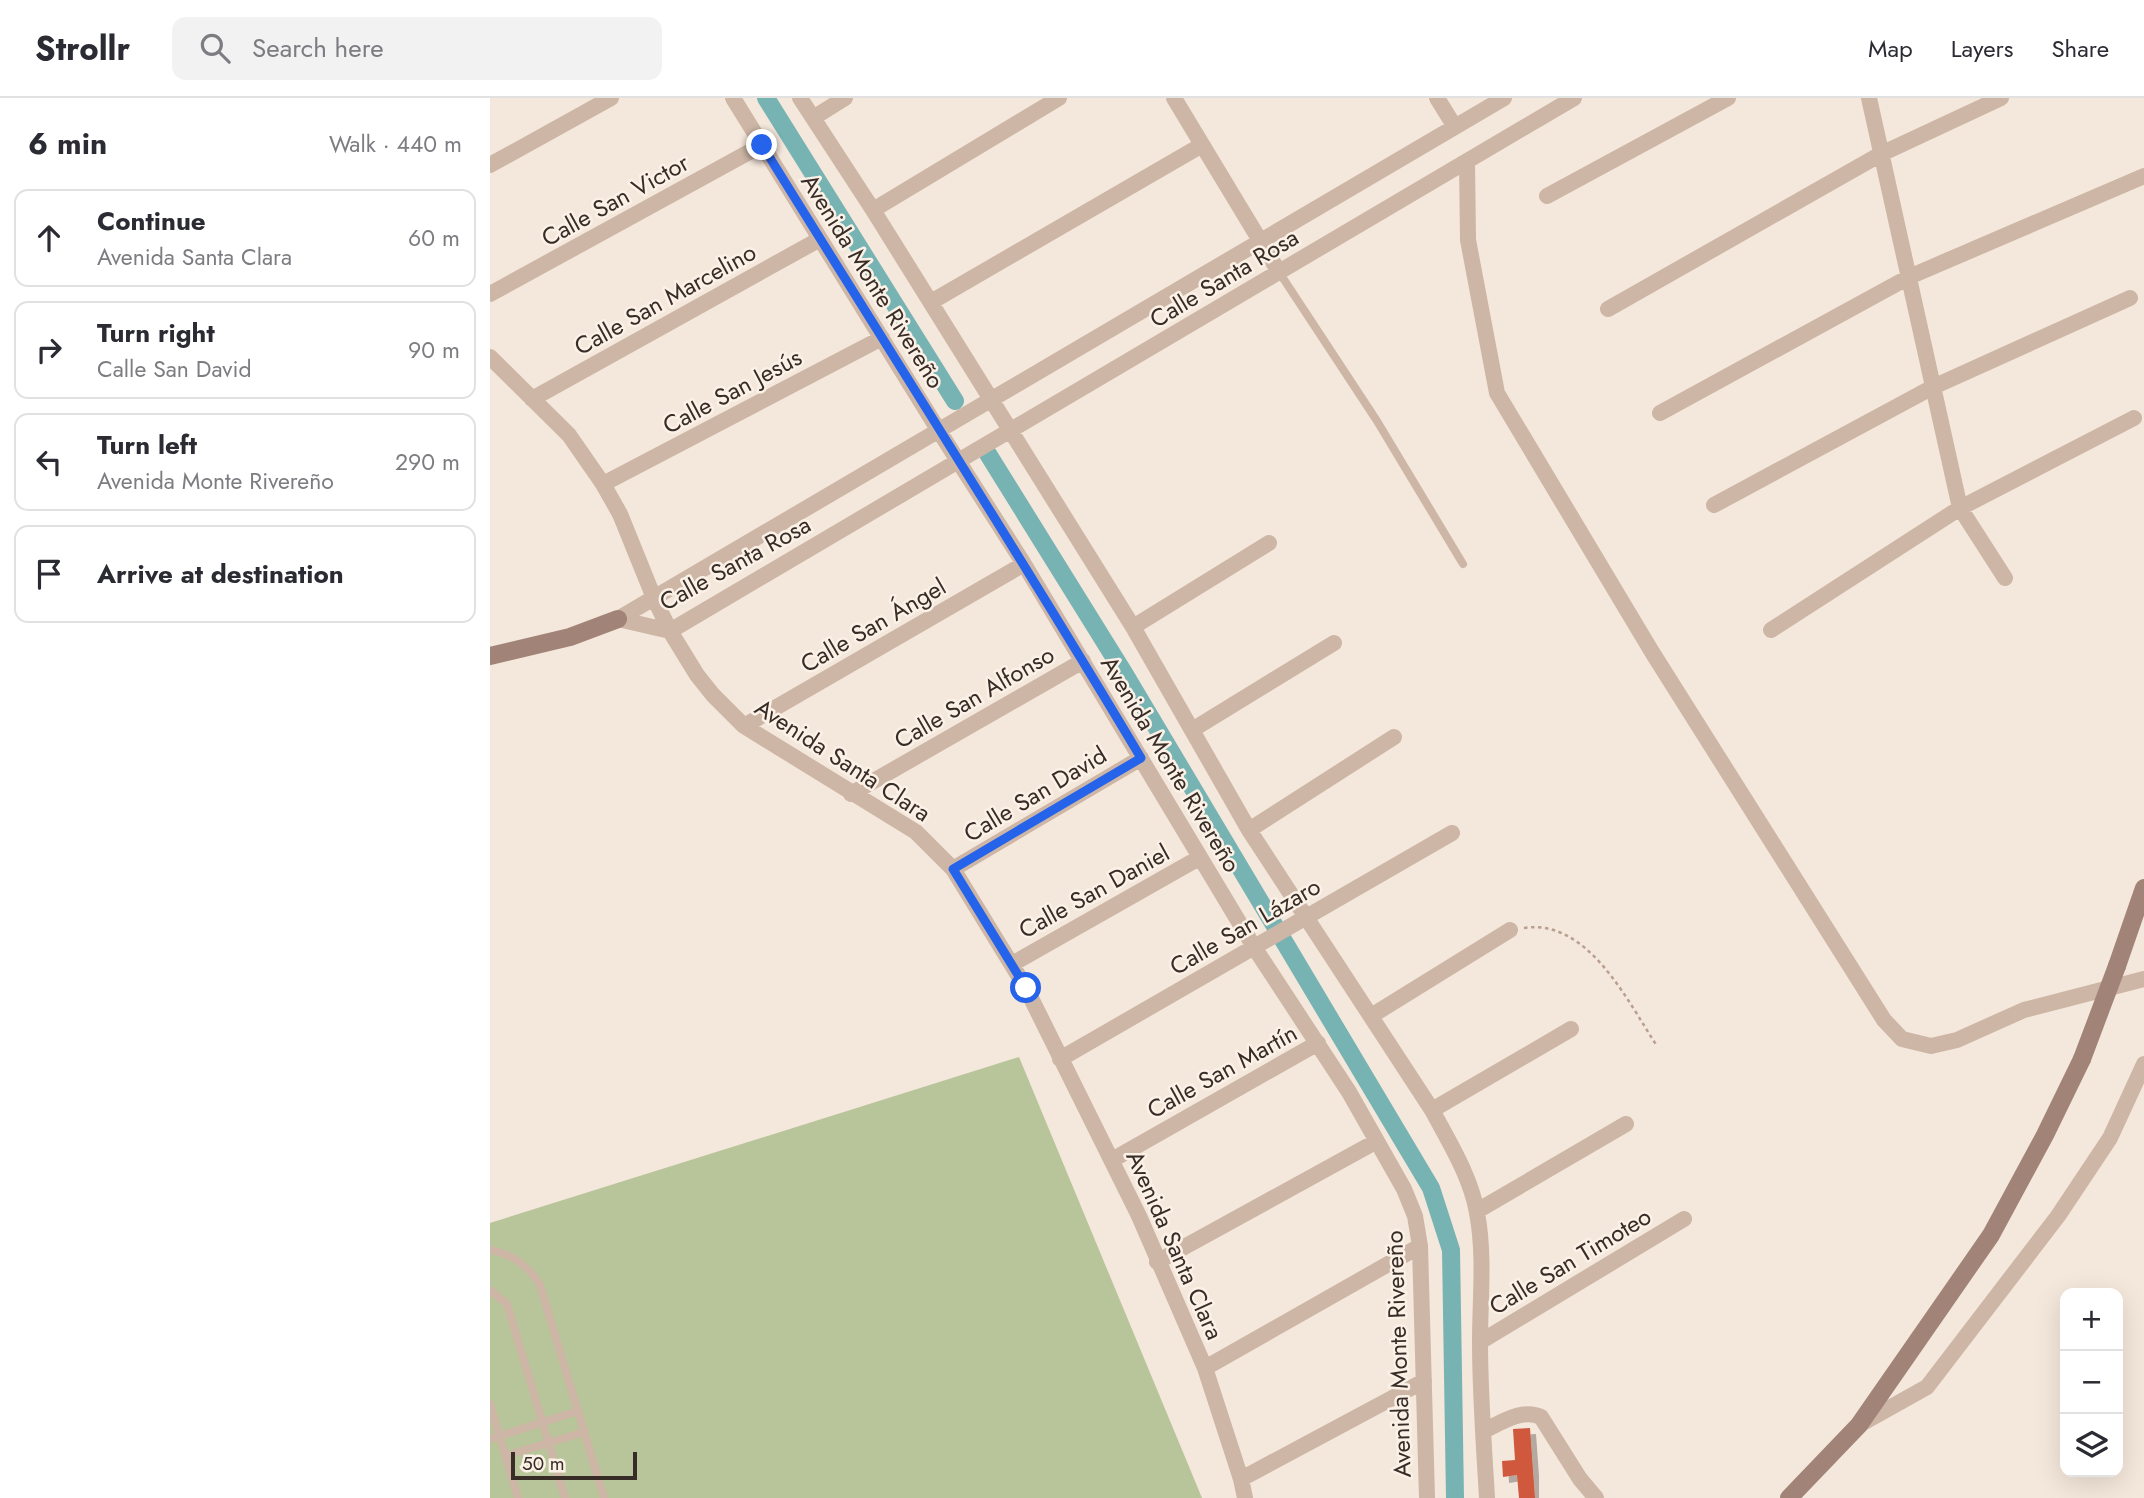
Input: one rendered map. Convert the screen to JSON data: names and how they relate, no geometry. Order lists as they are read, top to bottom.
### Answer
{
  "streets": {
    "street": [
      "Calle San Victor",
      "Calle Santa Rosa",
      "Avenida Monte Rivereño",
      "Calle San Marcelino",
      "Calle San Jesús",
      "Calle San Ángel",
      "Calle San Alfonso",
      "Avenida Santa Clara",
      "Calle San David",
      "Calle San Daniel",
      "Calle San Lázaro",
      "Calle San Martín",
      "Calle San Timoteo"
    ]
  },
  "crossings": [
    ["Calle San Victor", "Avenida Monte Rivereño"],
    ["Calle Santa Rosa", "Avenida Monte Rivereño"],
    ["Calle Santa Rosa", "Avenida Santa Clara"],
    ["Avenida Monte Rivereño", "Calle San Marcelino"],
    ["Avenida Monte Rivereño", "Calle San Jesús"],
    ["Avenida Monte Rivereño", "Calle San Ángel"],
    ["Avenida Monte Rivereño", "Calle San Alfonso"],
    ["Avenida Monte Rivereño", "Calle San David"],
    ["Avenida Monte Rivereño", "Calle San Daniel"],
    ["Avenida Monte Rivereño", "Calle San Lázaro"],
    ["Avenida Monte Rivereño", "Calle San Martín"],
    ["Avenida Monte Rivereño", "Calle San Timoteo"],
    ["Calle San Marcelino", "Avenida Santa Clara"],
    ["Calle San Jesús", "Avenida Santa Clara"],
    ["Calle San Ángel", "Avenida Santa Clara"],
    ["Calle San Alfonso", "Avenida Santa Clara"],
    ["Avenida Santa Clara", "Calle San David"],
    ["Avenida Santa Clara", "Calle San Daniel"],
    ["Avenida Santa Clara", "Calle San Lázaro"],
    ["Avenida Santa Clara", "Calle San Martín"]
  ],
  "scale_bar": "50 m",
  "page": {
    "header": "Strollr",
    "search": "Search here",
    "nav": ["Map", "Layers", "Share"],
    "heading": ["6 min", "Walk · 440 m"],
    "list": [
      ["Continue", "Avenida Santa Clara", "60 m"],
      ["Turn right", "Calle San David", "90 m"],
      ["Turn left", "Avenida Monte Rivereño", "290 m"],
      "Arrive at destination"
    ],
    "map_buttons": ["+", "−"],
    "scale": "50 m"
  }
}
